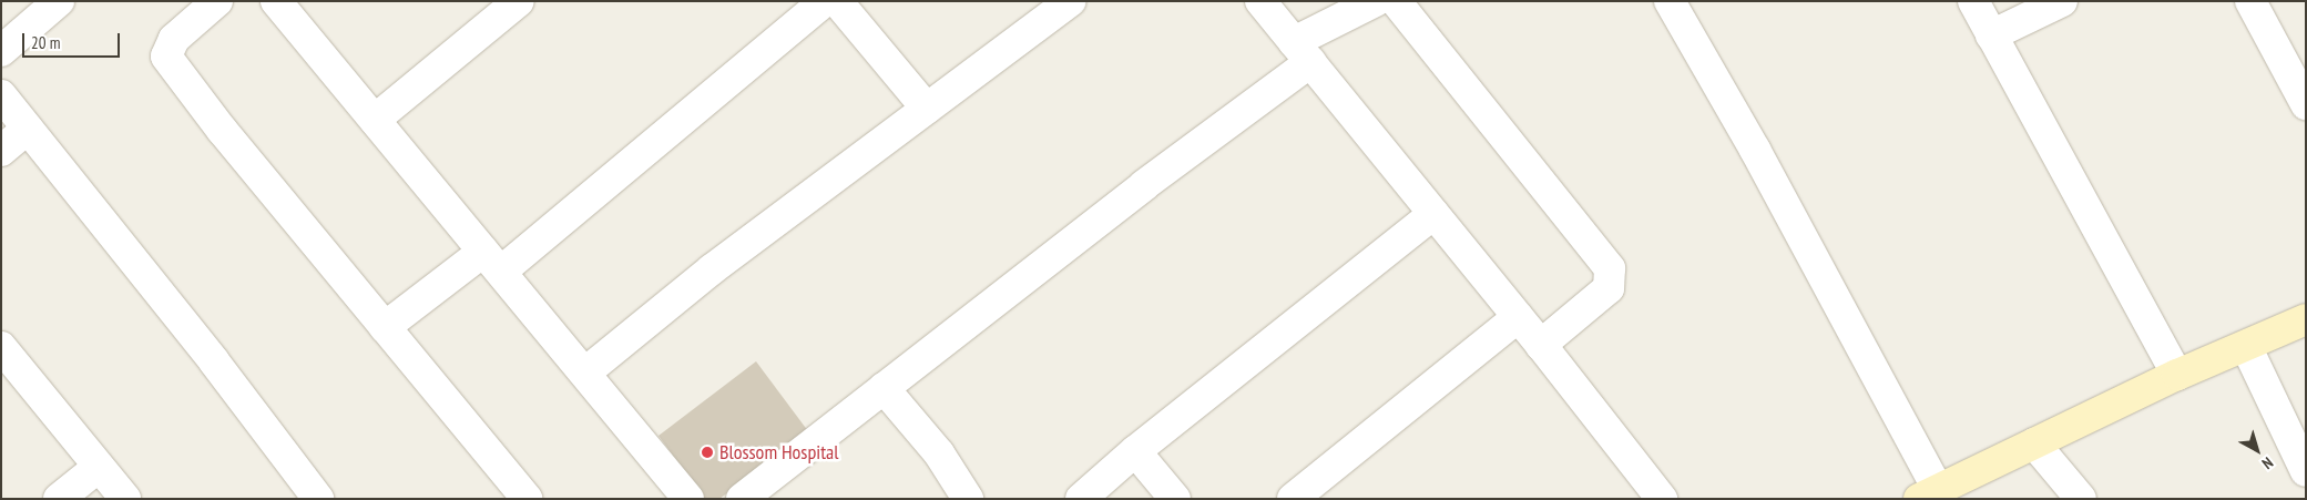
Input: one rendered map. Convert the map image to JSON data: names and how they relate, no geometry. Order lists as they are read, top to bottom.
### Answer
{
  "places": ["Blossom Hospital"],
  "scale_bar": "20 m",
  "north": "bottom right"
}
